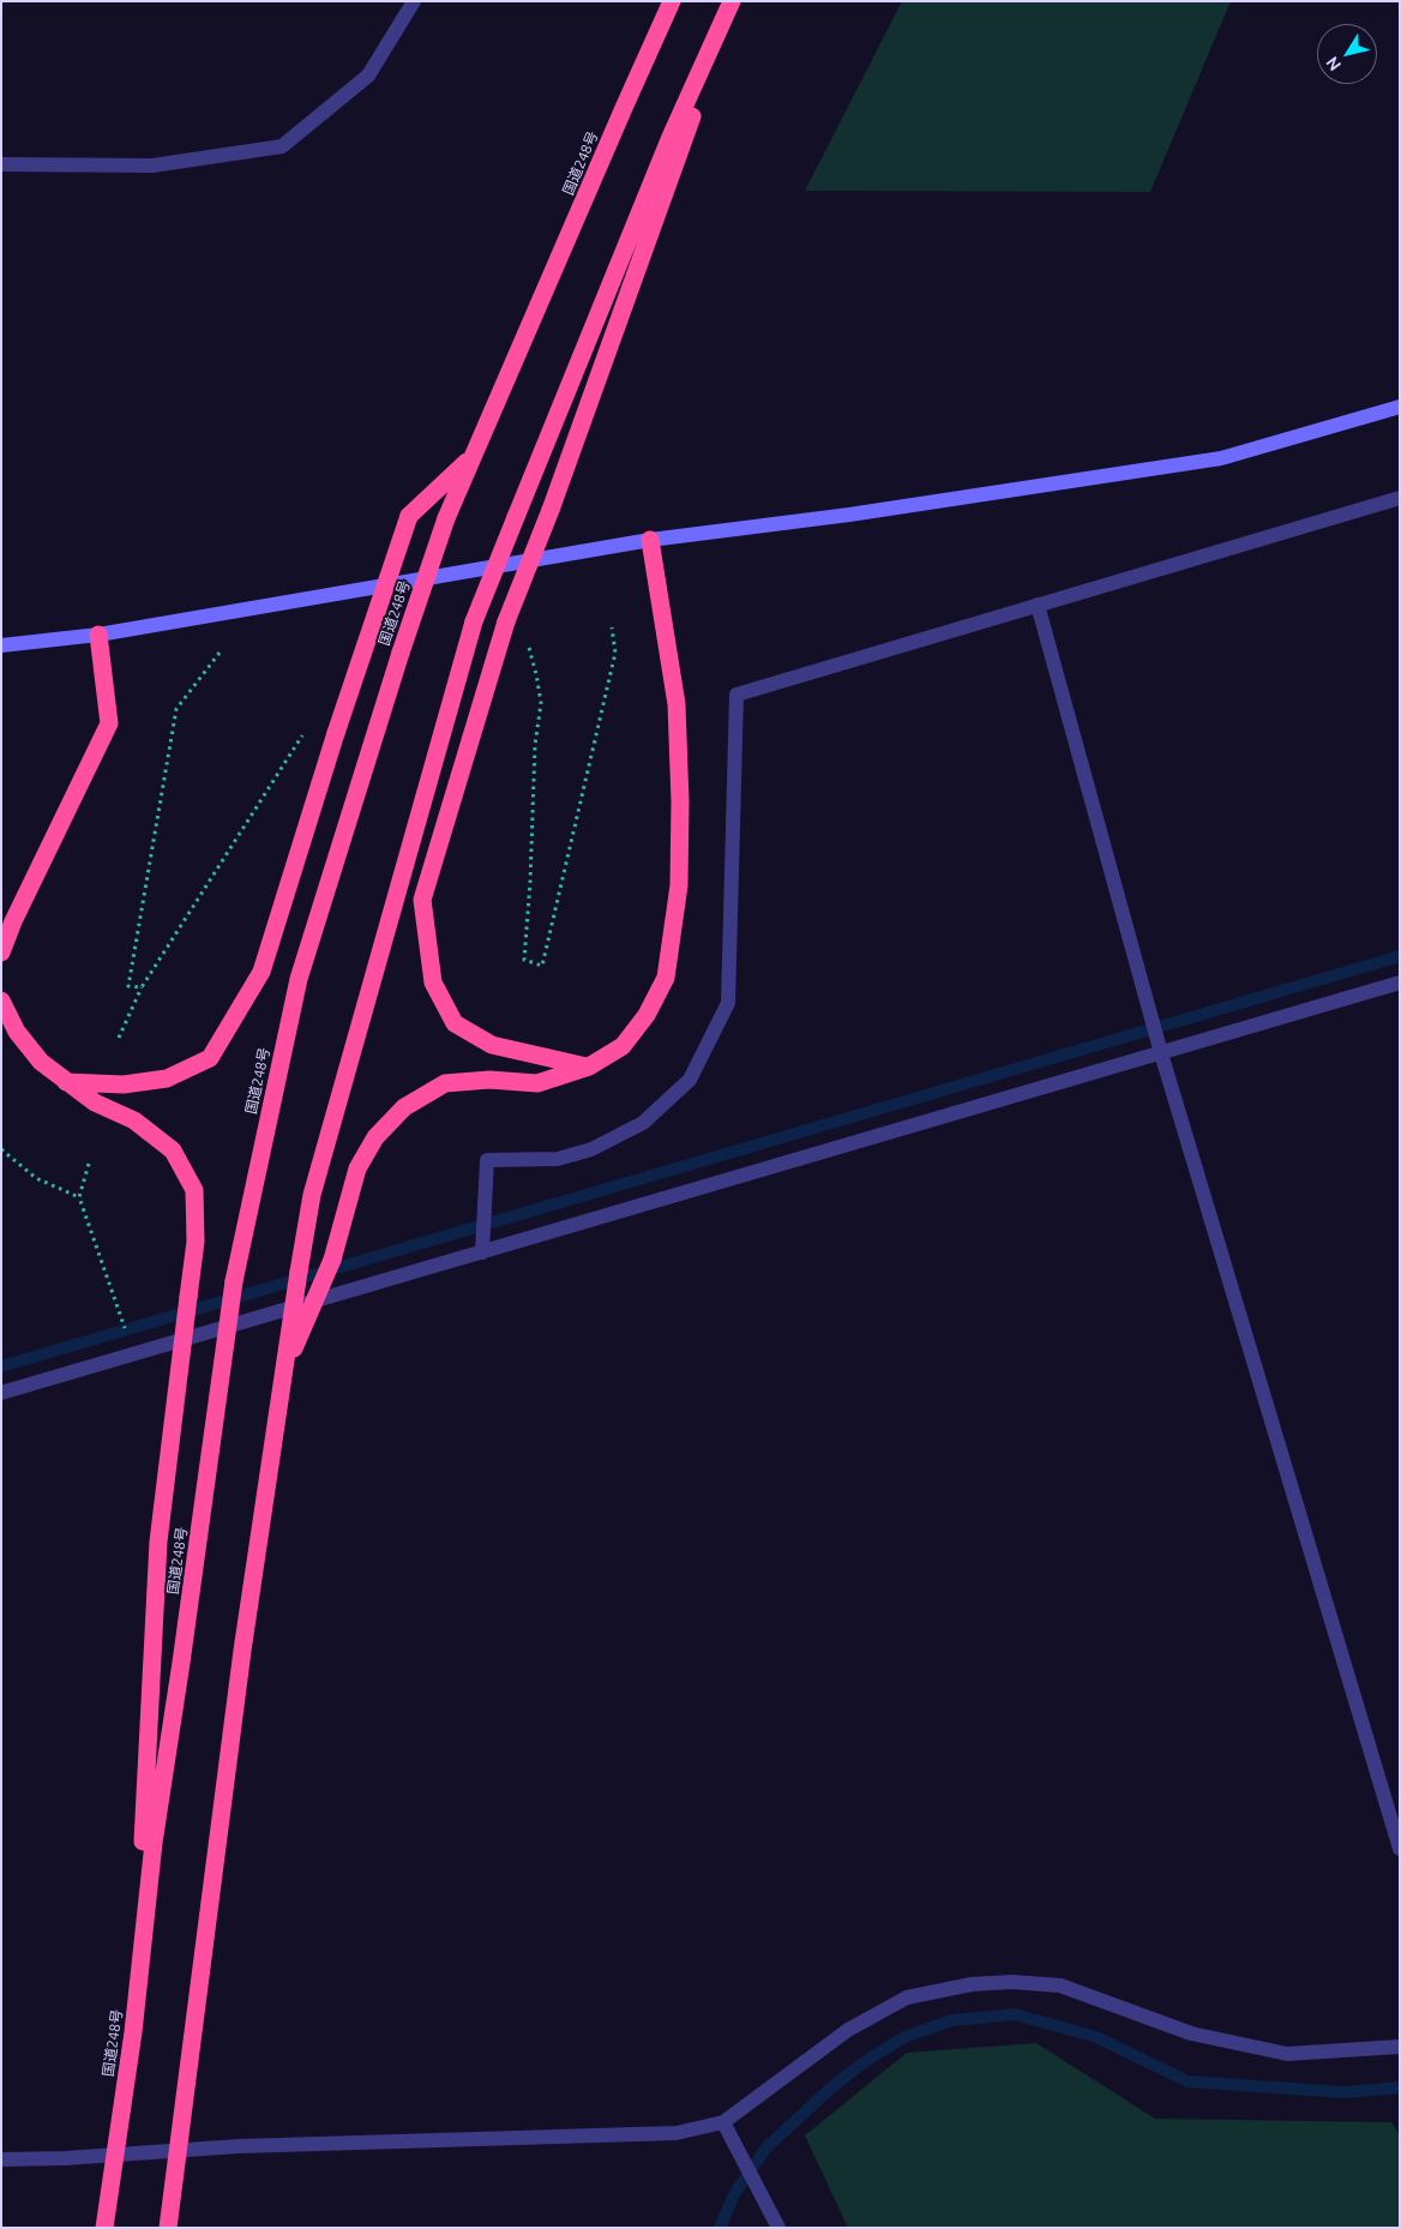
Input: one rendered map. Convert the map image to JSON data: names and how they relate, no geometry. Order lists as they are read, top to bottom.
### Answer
{
  "streets": {
    "highway": ["国道248号"]
  },
  "north": "bottom left"
}
